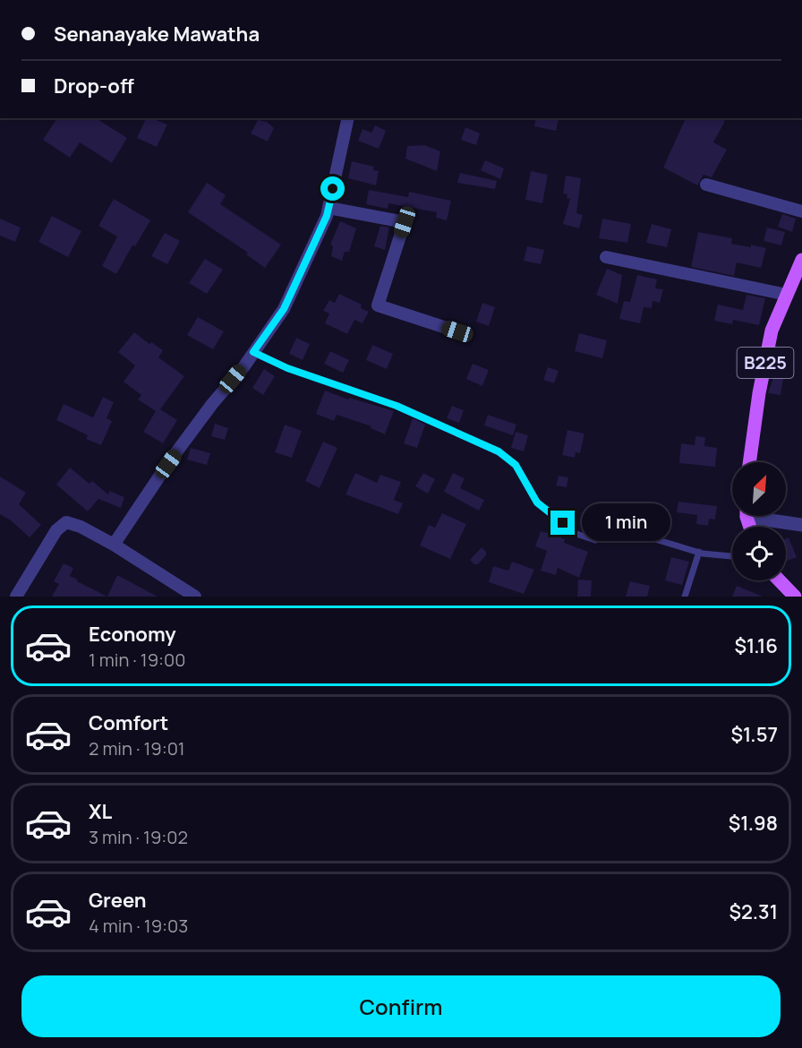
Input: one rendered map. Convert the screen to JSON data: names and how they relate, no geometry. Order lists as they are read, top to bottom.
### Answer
{
  "streets": {
    "main road": ["B225"]
  },
  "north": "top right",
  "page": {
    "banner": ["Senanayake Mawatha", "Drop-off"],
    "bubble": "1 min",
    "list": [
      {
        "name": "Economy",
        "note": "1 min · 19:00",
        "value": "$1.16"
      },
      {
        "name": "Comfort",
        "note": "2 min · 19:01",
        "value": "$1.57"
      },
      {
        "name": "XL",
        "note": "3 min · 19:02",
        "value": "$1.98"
      },
      {
        "name": "Green",
        "note": "4 min · 19:03",
        "value": "$2.31"
      }
    ],
    "buttons": "Confirm"
  }
}
